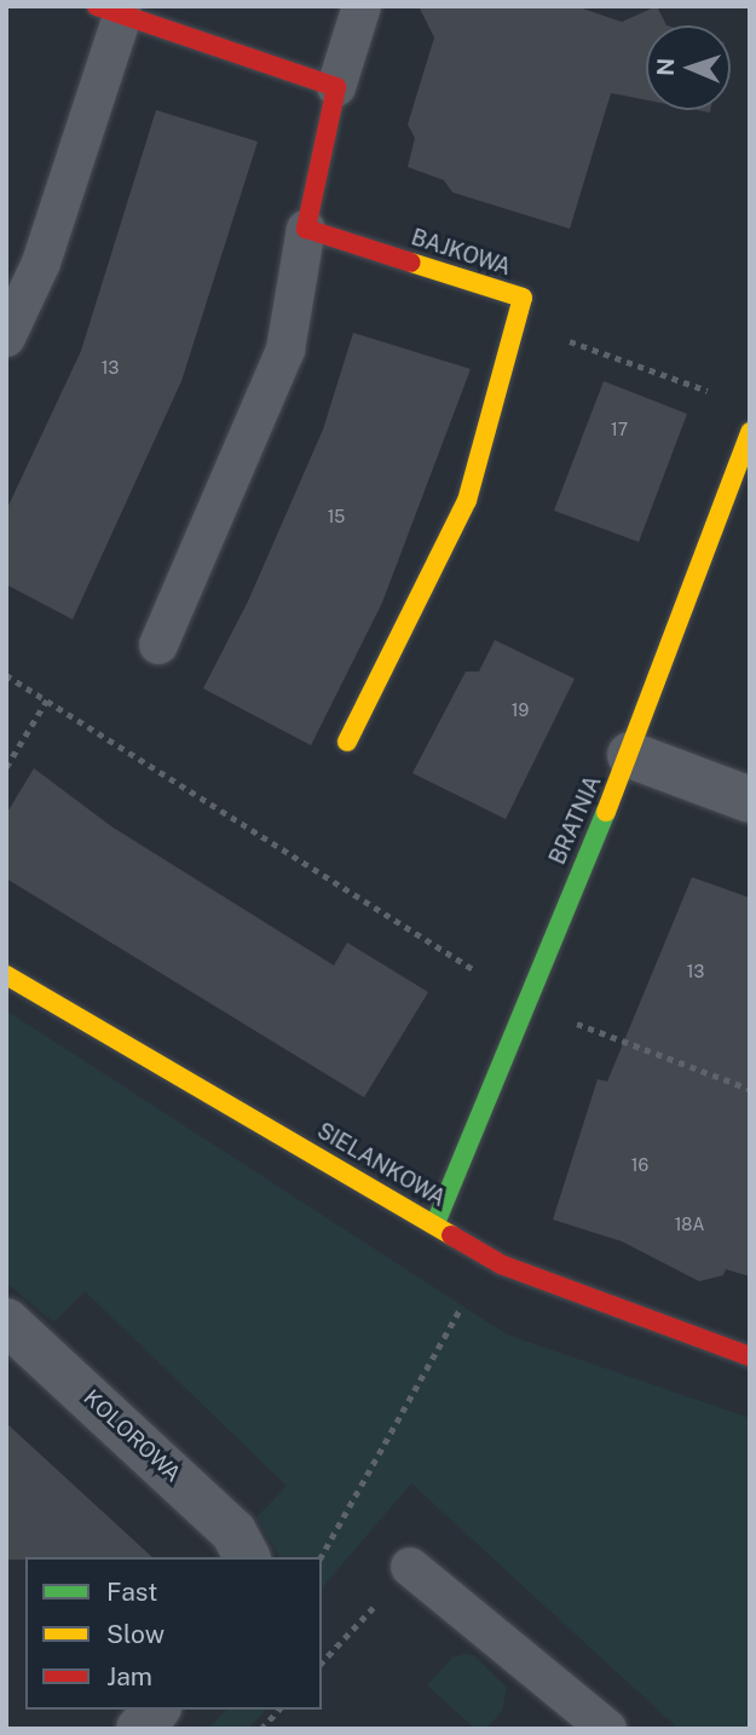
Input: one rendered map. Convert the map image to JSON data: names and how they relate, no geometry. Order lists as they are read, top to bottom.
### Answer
{
  "streets": {
    "street": [
      "BAJKOWA",
      "BRATNIA",
      "SIELANKOWA",
      "KOLOROWA"
    ]
  },
  "crossings": [
    ["BRATNIA", "SIELANKOWA"]
  ],
  "house_numbers": [
    "13",
    "17",
    "15",
    "19",
    "13",
    "16",
    "18A"
  ],
  "legend": ["Fast", "Slow", "Jam"],
  "north": "left"
}
